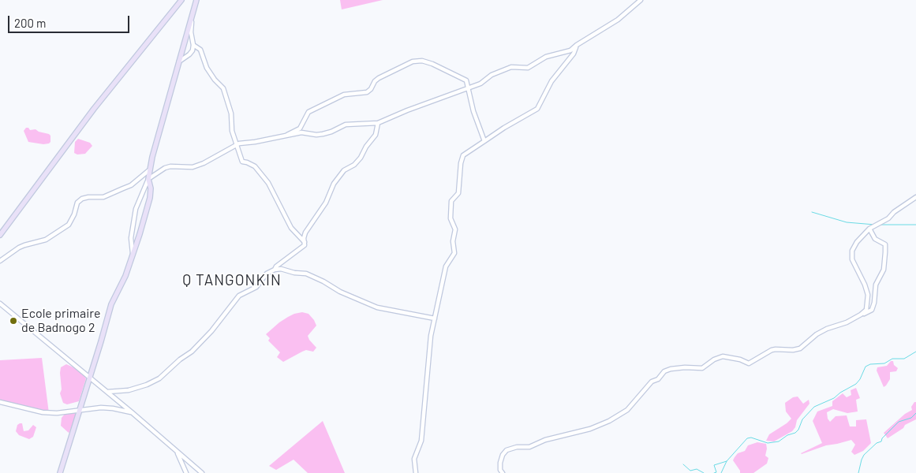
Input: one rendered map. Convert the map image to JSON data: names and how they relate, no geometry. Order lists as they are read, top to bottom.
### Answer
{
  "districts": ["Q TANGONKIN"],
  "places": ["Ecole primaire de Badnogo 2"],
  "scale_bar": "200 m"
}
